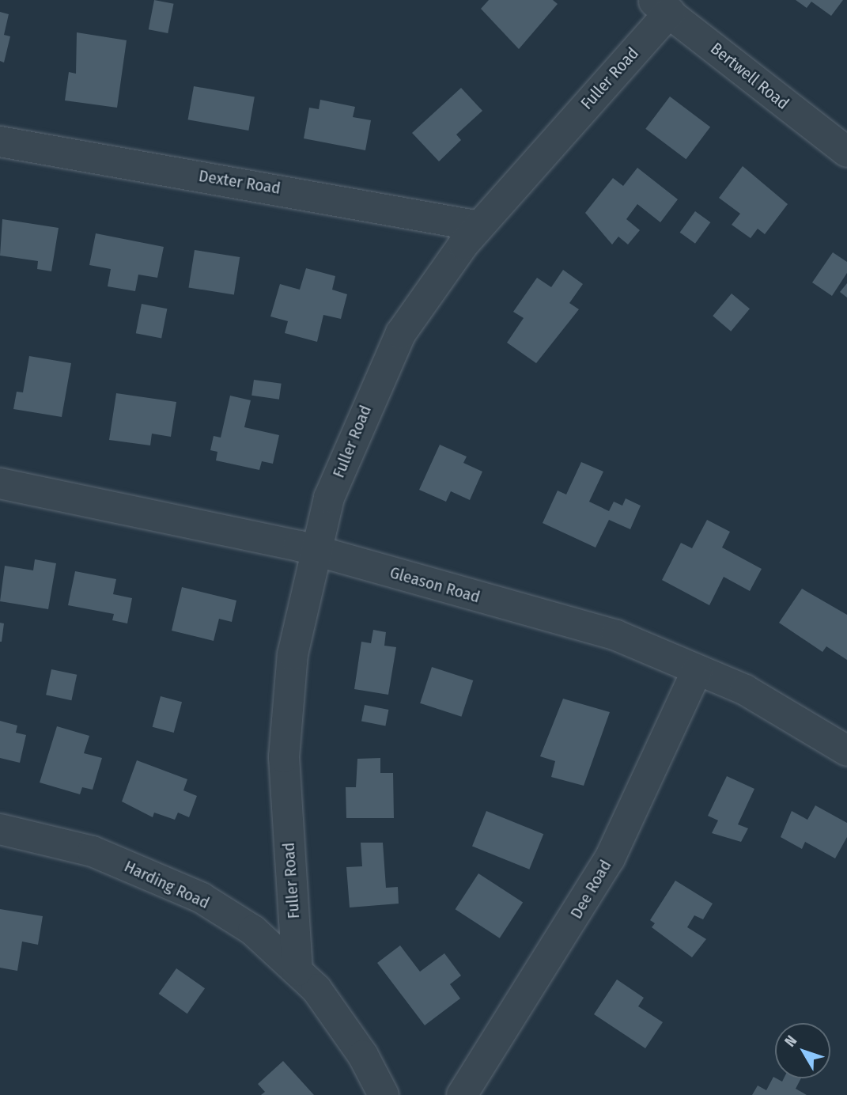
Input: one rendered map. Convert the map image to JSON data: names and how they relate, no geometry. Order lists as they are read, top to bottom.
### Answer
{
  "streets": {
    "street": [
      "Bertwell Road",
      "Fuller Road",
      "Dexter Road",
      "Gleason Road",
      "Harding Road",
      "Dee Road"
    ]
  },
  "crossings": [
    ["Bertwell Road", "Fuller Road"],
    ["Fuller Road", "Dexter Road"],
    ["Fuller Road", "Gleason Road"],
    ["Fuller Road", "Harding Road"],
    ["Gleason Road", "Dee Road"]
  ],
  "north": "top left"
}
